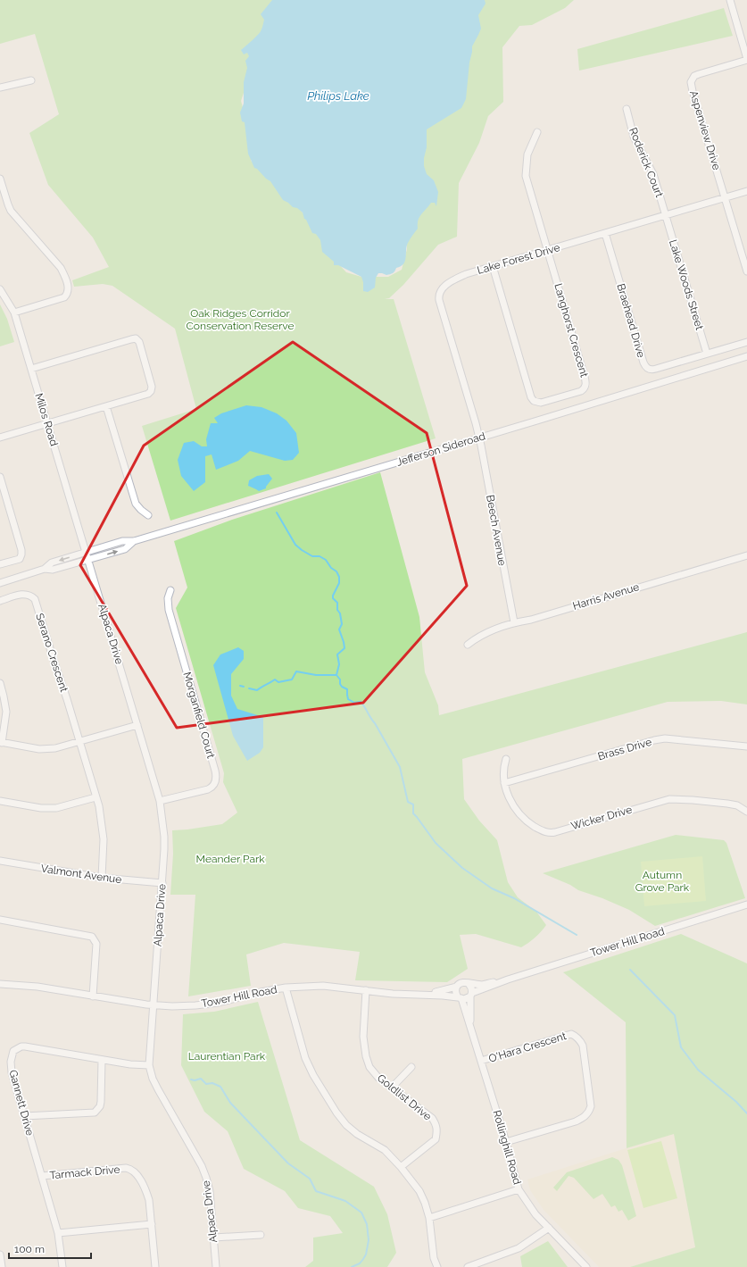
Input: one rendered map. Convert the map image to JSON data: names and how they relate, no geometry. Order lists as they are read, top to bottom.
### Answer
{
  "streets": {
    "street": [
      "Aspenview Drive",
      "Roderick Court",
      "Lake Forest Drive",
      "Lake Woods Street",
      "Braehead Drive",
      "Langhorst Crescent",
      "Milos Road",
      "Jefferson Sideroad",
      "Beech Avenue",
      "Harris Avenue",
      "Alpaca Drive",
      "Serano Crescent",
      "Morganfield Court",
      "Brass Drive",
      "Wicker Drive",
      "Valmont Avenue",
      "Tower Hill Road",
      "O'Hara Crescent",
      "Goldlist Drive",
      "Gannett Drive",
      "Rollinghill Road",
      "Tarmack Drive"
    ]
  },
  "crossings": [
    ["Aspenview Drive", "Lake Forest Drive"],
    ["Roderick Court", "Lake Forest Drive"],
    ["Roderick Court", "Lake Woods Street"],
    ["Lake Forest Drive", "Lake Woods Street"],
    ["Lake Forest Drive", "Braehead Drive"],
    ["Lake Forest Drive", "Langhorst Crescent"],
    ["Lake Forest Drive", "Jefferson Sideroad"],
    ["Lake Forest Drive", "Beech Avenue"],
    ["Lake Woods Street", "Braehead Drive"],
    ["Milos Road", "Jefferson Sideroad"],
    ["Milos Road", "Alpaca Drive"],
    ["Jefferson Sideroad", "Beech Avenue"],
    ["Jefferson Sideroad", "Alpaca Drive"],
    ["Beech Avenue", "Harris Avenue"],
    ["Alpaca Drive", "Morganfield Court"],
    ["Alpaca Drive", "Valmont Avenue"],
    ["Alpaca Drive", "Tower Hill Road"],
    ["Alpaca Drive", "Gannett Drive"],
    ["Serano Crescent", "Valmont Avenue"],
    ["Brass Drive", "Wicker Drive"],
    ["Tower Hill Road", "Goldlist Drive"],
    ["Tower Hill Road", "Rollinghill Road"],
    ["O'Hara Crescent", "Rollinghill Road"],
    ["Gannett Drive", "Tarmack Drive"]
  ],
  "water": ["Philips Lake"],
  "parks": [
    "Oak Ridges Corridor Conservation Reserve",
    "Meander Park",
    "Autumn Grove Park",
    "Laurentian Park"
  ],
  "scale_bar": "100 m"
}
